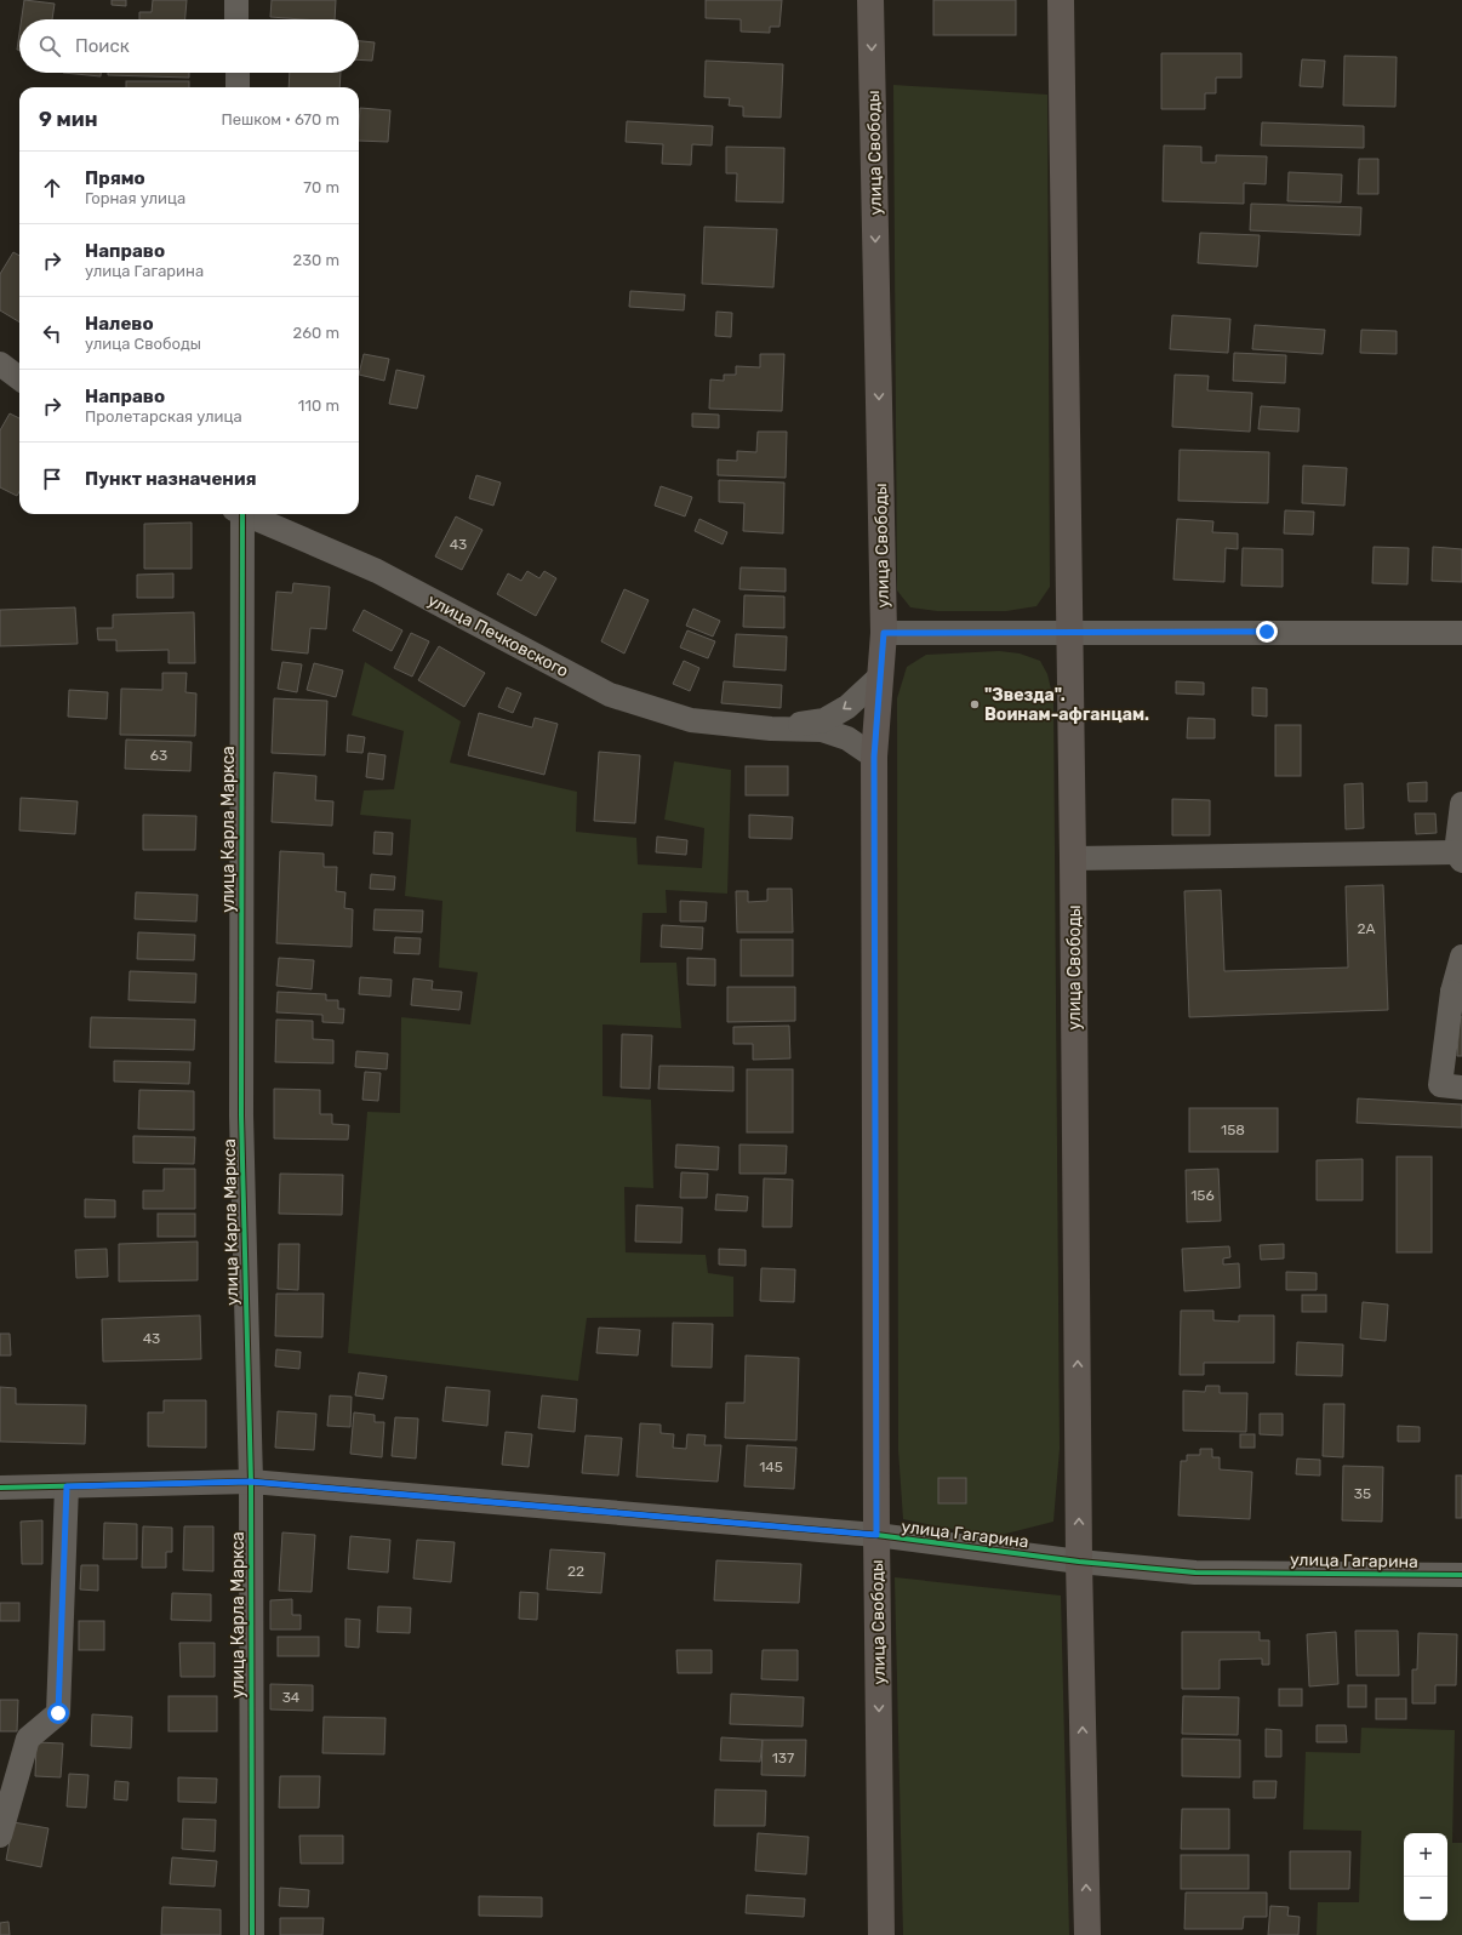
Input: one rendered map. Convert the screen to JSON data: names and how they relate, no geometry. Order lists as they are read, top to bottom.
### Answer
{
  "streets": {
    "main road": ["улица Свободы"],
    "street": ["улица Печковского", "улица Карла Маркса", "улица Гагарина"]
  },
  "crossings": [
    ["улица Свободы", "улица Гагарина"],
    ["улица Карла Маркса", "улица Гагарина"]
  ],
  "places": ["\"Звезда\". Воинам-афганцам."],
  "house_numbers": [
    "43",
    "63",
    "2А",
    "158",
    "156",
    "43",
    "145",
    "35",
    "22",
    "34",
    "137"
  ],
  "page": {
    "search": "Поиск",
    "heading": ["9 мин", "Пешком · 670 m"],
    "list": [
      ["Прямо", "Горная улица", "70 m"],
      ["Направо", "улица Гагарина", "230 m"],
      ["Налево", "улица Свободы", "260 m"],
      ["Направо", "Пролетарская улица", "110 m"],
      "Пункт назначения"
    ],
    "map_buttons": ["+", "−"]
  }
}
